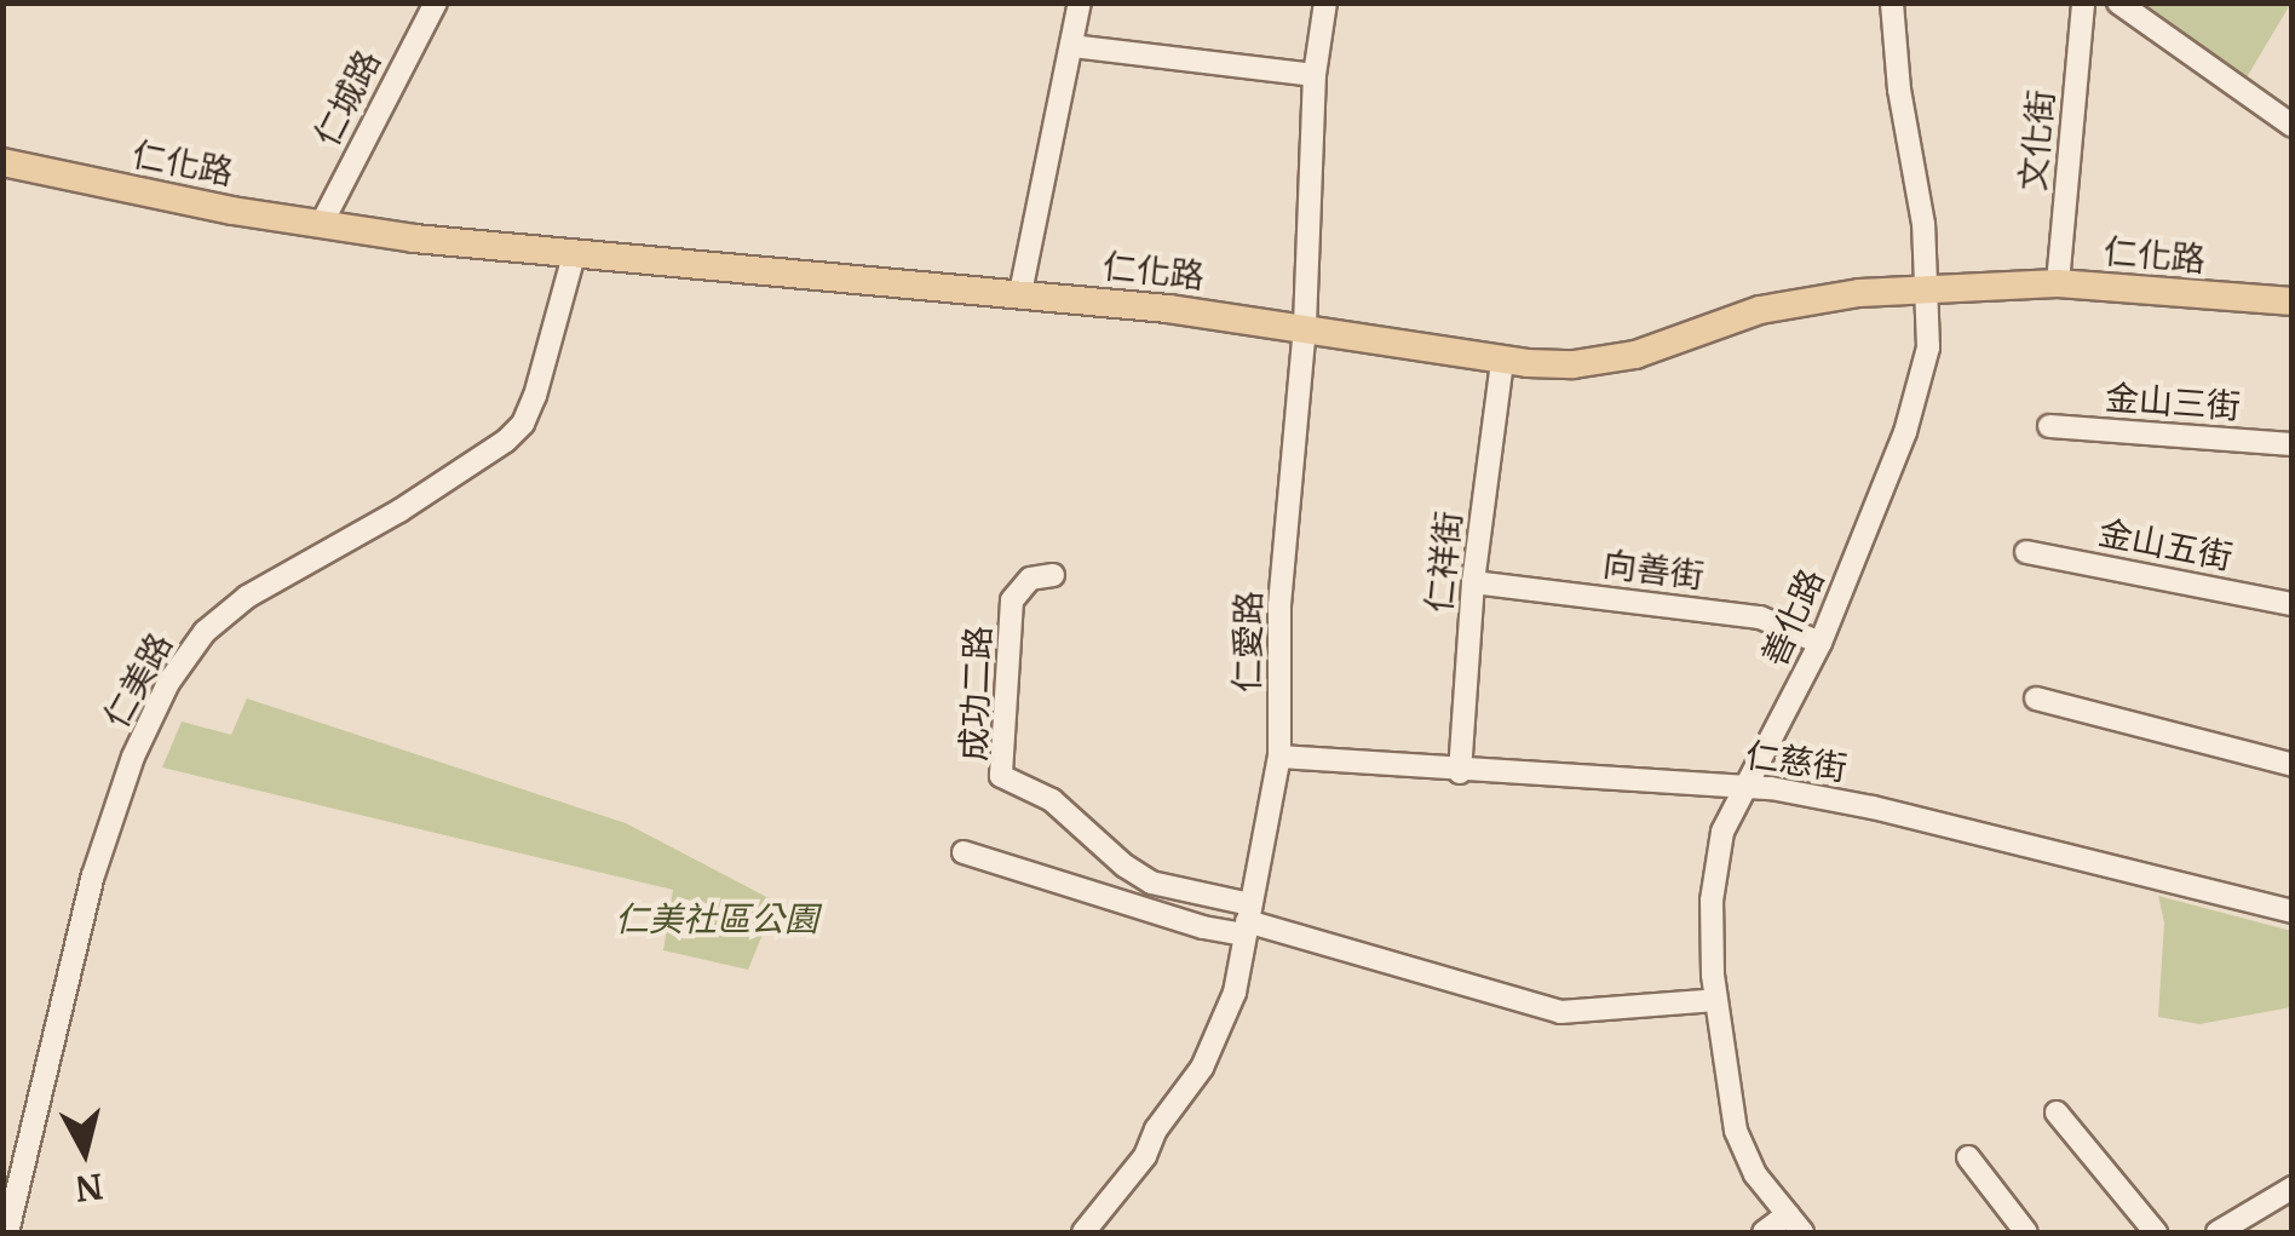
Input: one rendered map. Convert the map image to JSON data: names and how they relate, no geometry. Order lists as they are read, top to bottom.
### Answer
{
  "streets": {
    "main road": ["仁化路"],
    "street": [
      "仁城路",
      "文化街",
      "金山三街",
      "金山五街",
      "仁祥街",
      "向善街",
      "善化路",
      "仁愛路",
      "仁美路",
      "成功二路",
      "仁慈街"
    ]
  },
  "crossings": [
    ["仁城路", "仁化路"],
    ["文化街", "仁化路"],
    ["仁化路", "仁祥街"],
    ["仁化路", "善化路"],
    ["仁化路", "仁愛路"],
    ["仁化路", "仁美路"],
    ["仁祥街", "向善街"],
    ["仁祥街", "仁慈街"],
    ["向善街", "善化路"],
    ["善化路", "成功二路"],
    ["善化路", "仁慈街"],
    ["仁愛路", "成功二路"],
    ["仁愛路", "仁慈街"]
  ],
  "parks": ["仁美社區公園"],
  "north": "bottom"
}
